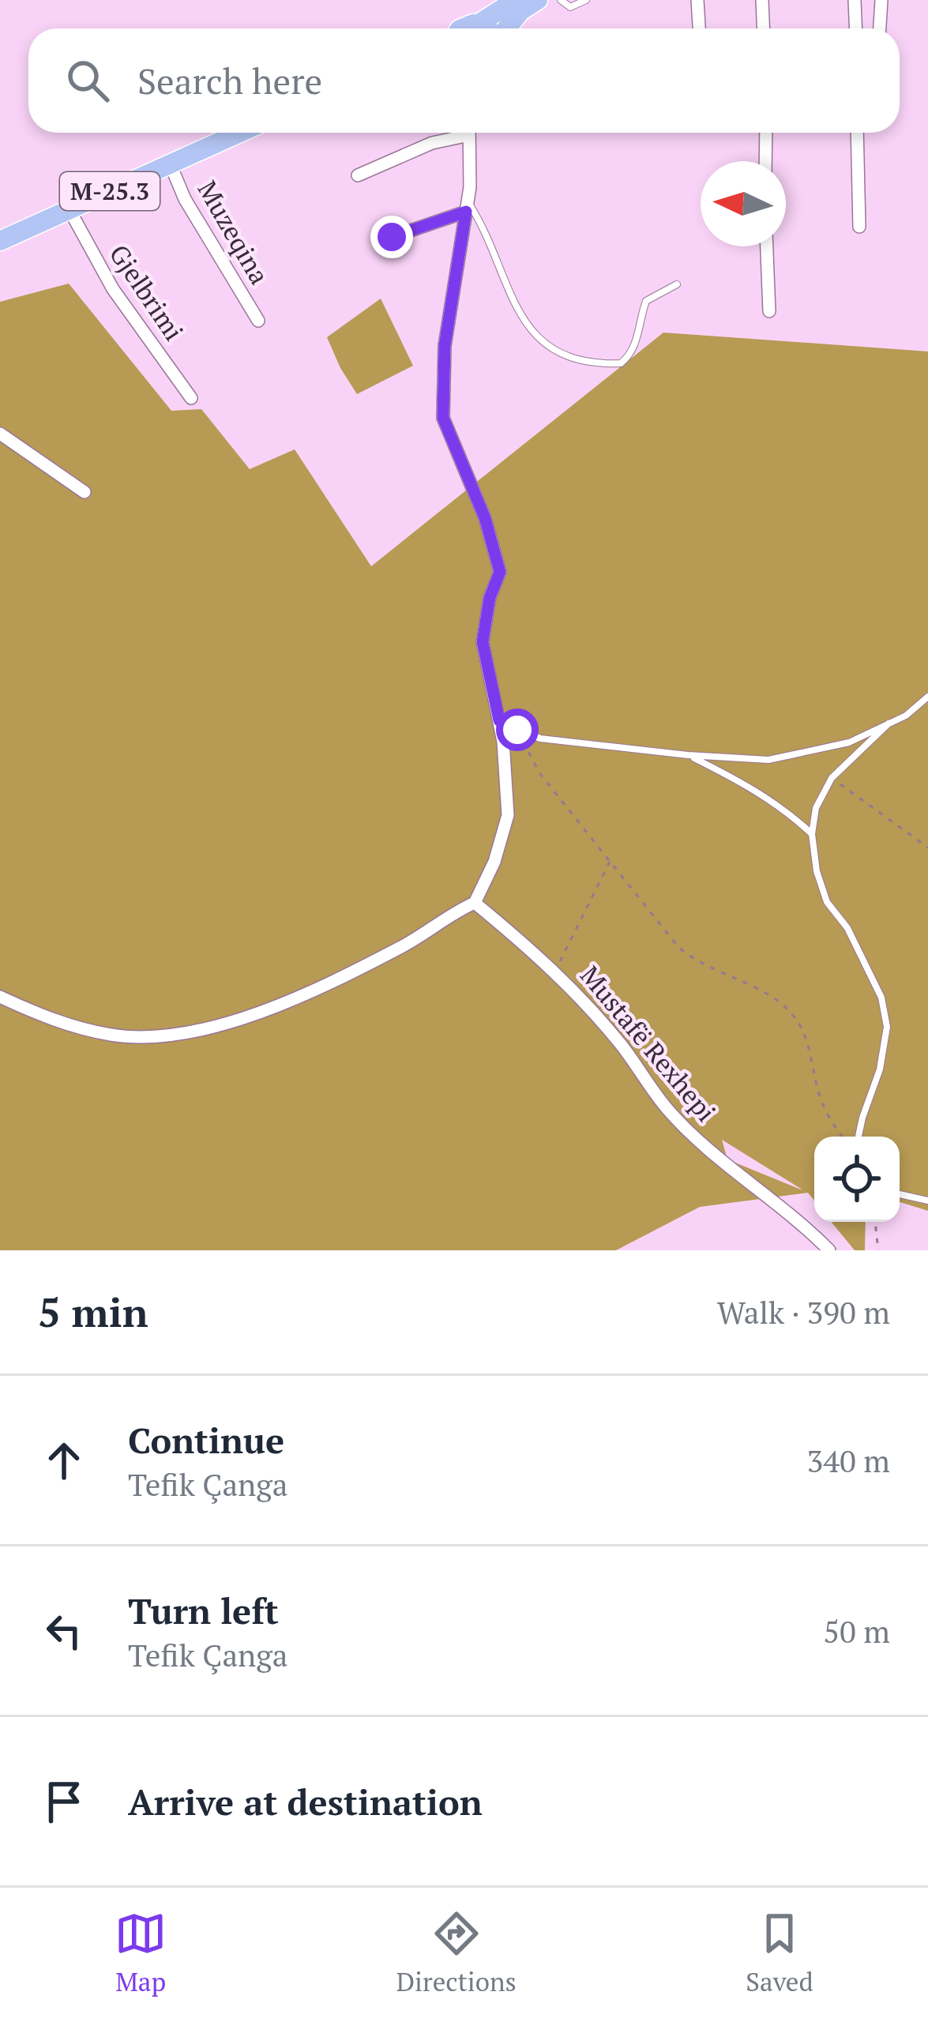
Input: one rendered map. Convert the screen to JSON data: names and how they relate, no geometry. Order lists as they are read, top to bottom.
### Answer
{
  "streets": {
    "main road": ["M-25.3"],
    "street": ["Muzeqina", "Gjelbrimi", "Mustafë Rexhepi"]
  },
  "crossings": [
    ["M-25.3", "Muzeqina"],
    ["M-25.3", "Gjelbrimi"]
  ],
  "north": "left",
  "page": {
    "search": "Search here",
    "heading": ["5 min", "Walk · 390 m"],
    "list": [
      ["Continue", "Tefik Çanga", "340 m"],
      ["Turn left", "Tefik Çanga", "50 m"],
      "Arrive at destination"
    ],
    "nav": ["Map", "Directions", "Saved"]
  }
}
